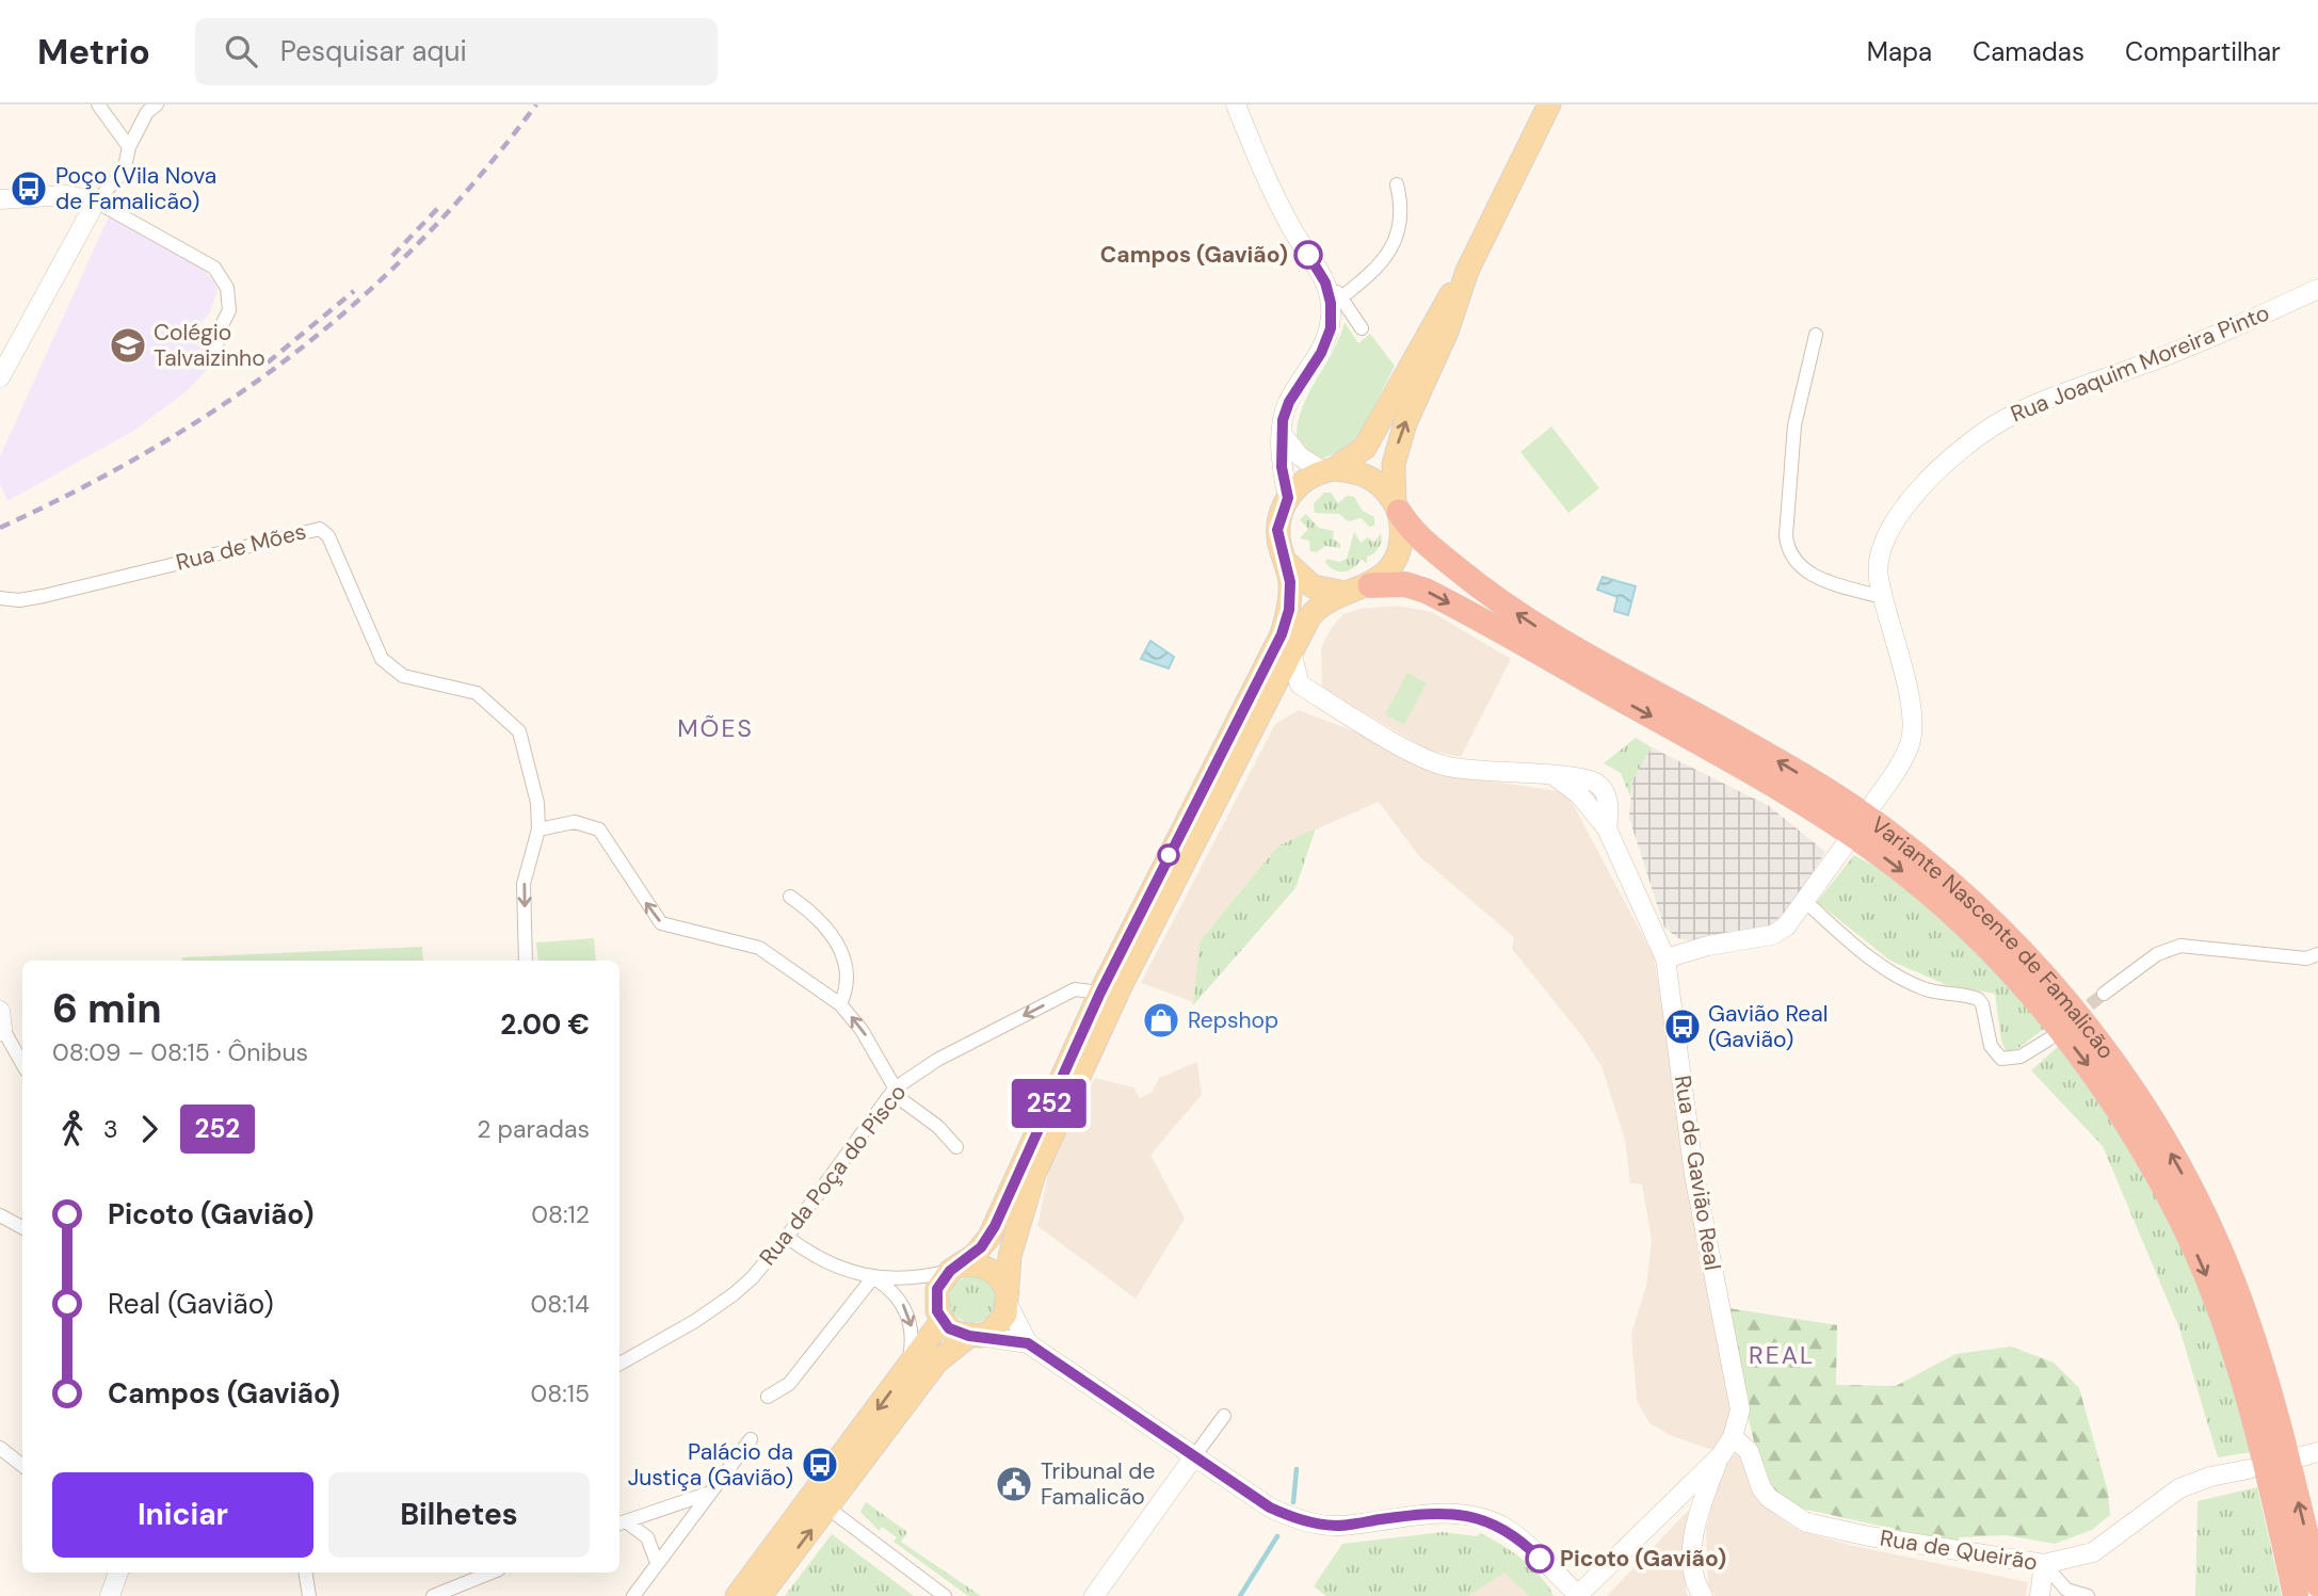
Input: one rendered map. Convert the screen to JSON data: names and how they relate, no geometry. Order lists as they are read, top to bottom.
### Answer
{
  "streets": {
    "highway": ["Variante Nascente de Famalicão"],
    "street": [
      "Rua Joaquim Moreira Pinto",
      "Rua de Mões",
      "Rua de Gavião Real",
      "Rua da Poça do Pisco",
      "Rua de Queirão"
    ]
  },
  "crossings": [
    ["Rua de Gavião Real", "Rua de Queirão"]
  ],
  "one_way": ["Rua da Poça do Pisco"],
  "districts": ["MÕES", "REAL"],
  "places": {
    "bus stop": ["Poço (Vila Nova de Famalicão)", "Gavião Real (Gavião)", "Palácio da Justiça (Gavião)"],
    "other": ["Campos (Gavião)", "Picoto (Gavião)"],
    "school or university": ["Colégio Talvaizinho"],
    "shop": ["Repshop"],
    "public building": ["Tribunal de Famalicão"]
  },
  "lines": ["bus line 252"],
  "page": {
    "header": "Metrio",
    "search": "Pesquisar aqui",
    "nav": ["Mapa", "Camadas", "Compartilhar"],
    "on_map": "252",
    "heading": ["6 min", "08:09 – 08:15 · Ônibus", "2.00 €"],
    "legs": ["3", "252", "2 paradas"],
    "list": [
      {
        "name": "Picoto (Gavião)",
        "value": "08:12"
      },
      {
        "name": "Real (Gavião)",
        "value": "08:14"
      },
      {
        "name": "Campos (Gavião)",
        "value": "08:15"
      }
    ],
    "buttons": ["Iniciar", "Bilhetes"]
  }
}
